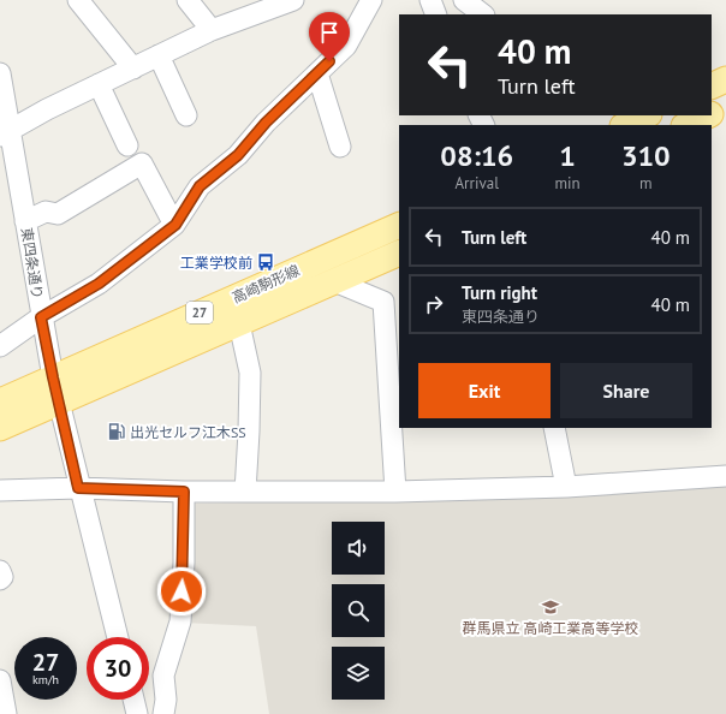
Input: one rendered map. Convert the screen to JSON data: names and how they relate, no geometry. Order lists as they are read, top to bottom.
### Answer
{
  "streets": {
    "main road": ["高崎駒形線", "27"],
    "street": ["東四条通り"]
  },
  "crossings": [
    ["東四条通り", "高崎駒形線"]
  ],
  "places": {
    "bus stop": ["工業学校前"],
    "fuel station": ["出光セルフ江木SS"],
    "school or university": ["群馬県立 高崎工業高等学校"]
  },
  "page": {
    "turn": ["40 m", "Turn left"],
    "eta": [
      "08:16",
      "Arrival",
      "1",
      "min",
      "310",
      "m"
    ],
    "list": [
      {
        "name": "Turn left",
        "value": "40 m"
      },
      {
        "name": "Turn right",
        "note": "東四条通り",
        "value": "40 m"
      }
    ],
    "buttons": ["Exit", "Share"],
    "speed": "27 km/h",
    "limit": "30"
  }
}
